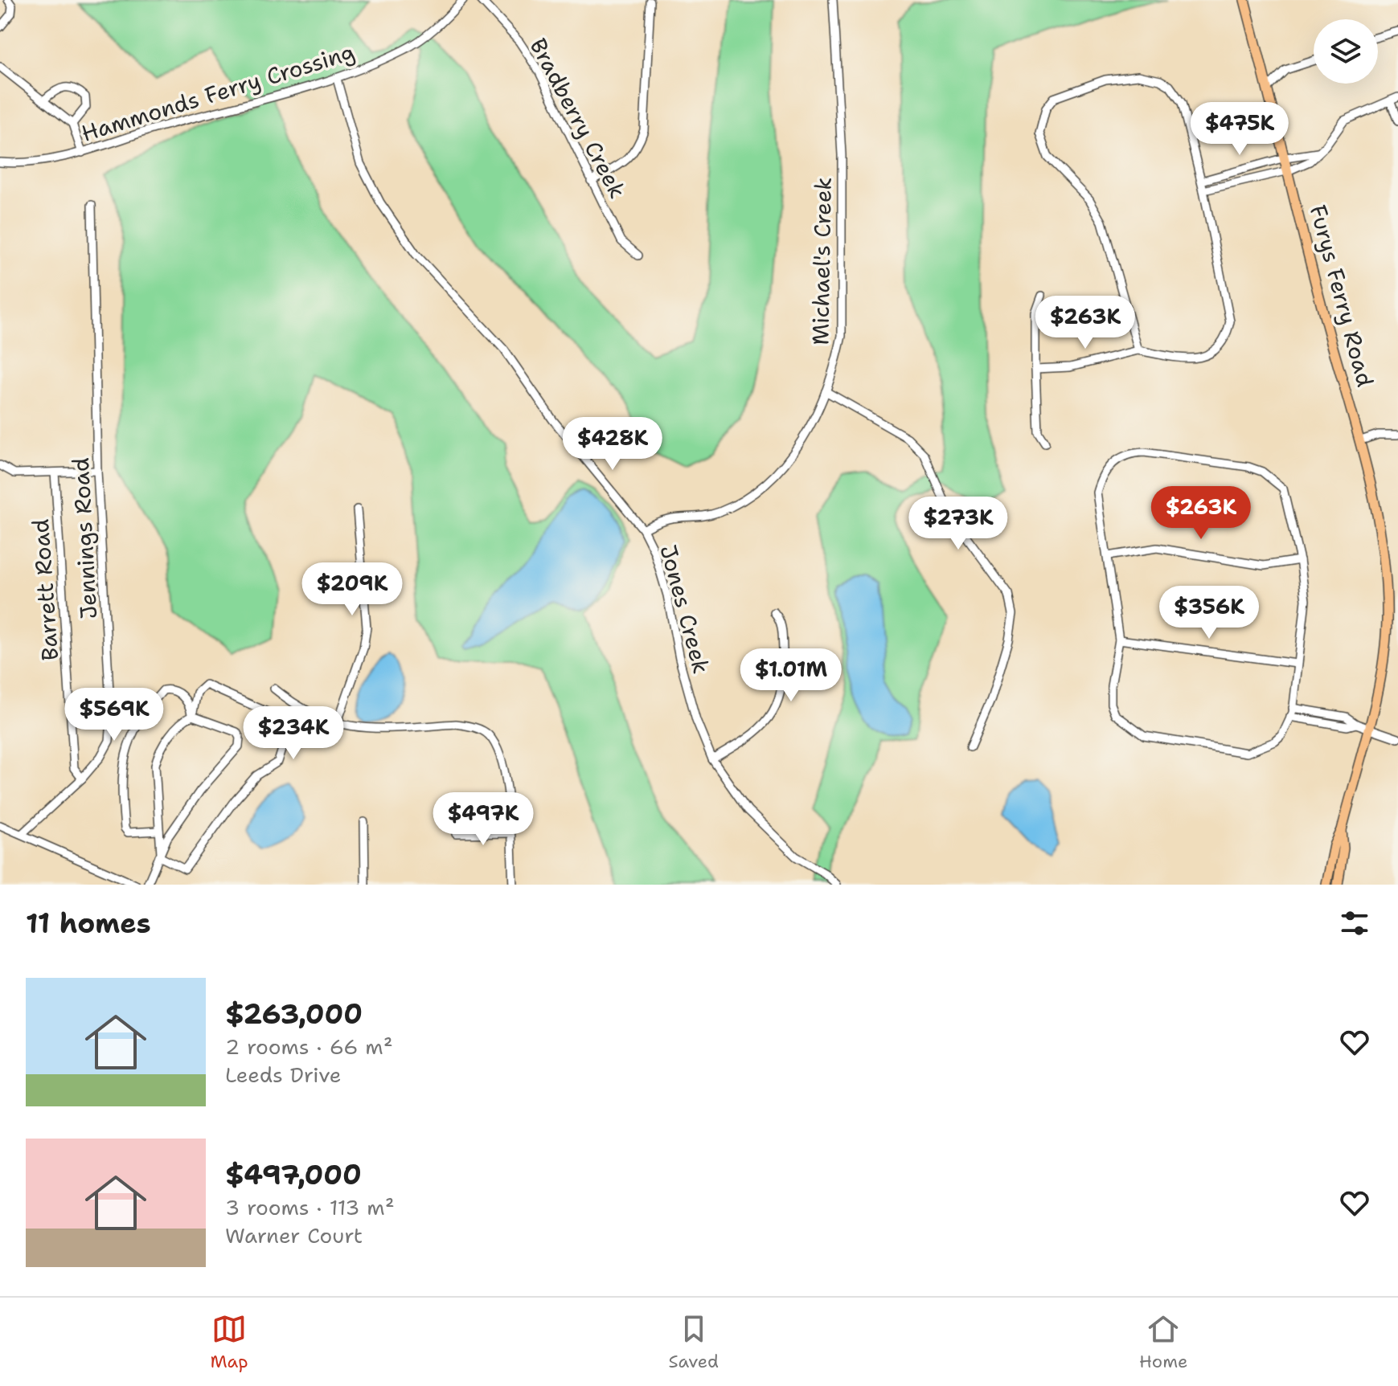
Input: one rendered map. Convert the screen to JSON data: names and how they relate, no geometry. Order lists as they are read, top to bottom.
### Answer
{
  "streets": {
    "main road": ["Furys Ferry Road"],
    "street": [
      "Hammonds Ferry Crossing",
      "Bradberry Creek",
      "Michael's Creek",
      "Jennings Road",
      "Barrett Road",
      "Jones Creek"
    ]
  },
  "crossings": [
    ["Hammonds Ferry Crossing", "Jones Creek"],
    ["Michael's Creek", "Jones Creek"],
    ["Jennings Road", "Barrett Road"]
  ],
  "page": {
    "price": [
      "$475K",
      "$263K",
      "$428K",
      "$263K",
      "$273K",
      "$209K",
      "$356K",
      "$1.01M",
      "$569K",
      "$234K",
      "$497K"
    ],
    "heading": "11 homes",
    "list": [
      {
        "name": "$263,000",
        "note": "2 rooms · 66 m² · Leeds Drive"
      },
      {
        "name": "$497,000",
        "note": "3 rooms · 113 m² · Warner Court"
      }
    ],
    "tabs": ["Map", "Saved", "Home"]
  }
}
